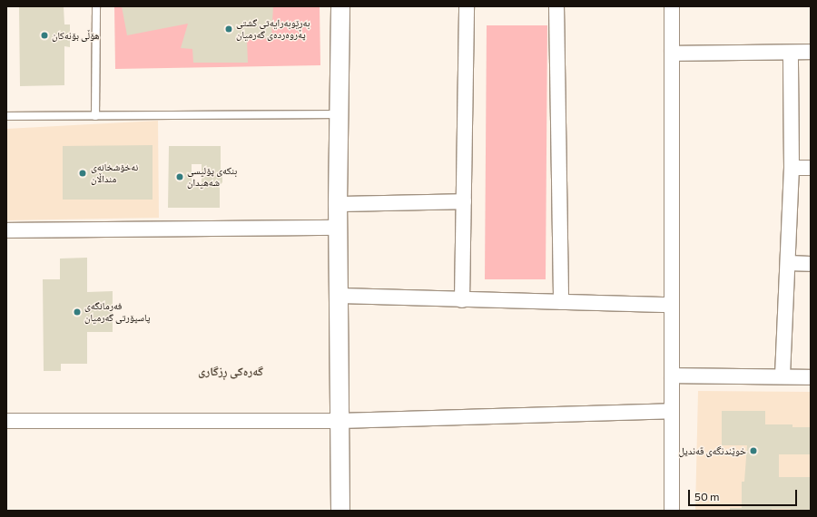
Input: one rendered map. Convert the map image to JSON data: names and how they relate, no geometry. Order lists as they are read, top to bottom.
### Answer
{
  "districts": ["گەرەکی ڕزگاری"],
  "places": [
    "بەڕێوبەرایەتی گشتی پەروەردەی گەرمیان",
    "هۆڵی بۆنەکان",
    "نەخۆشخانەی منداڵان",
    "بنکەی پۆلیسی شەهیدان",
    "فەرمانگەی پاسپۆرتی گەرمیان",
    "خوێندنگەی قەندیل"
  ],
  "scale_bar": "50 m"
}
